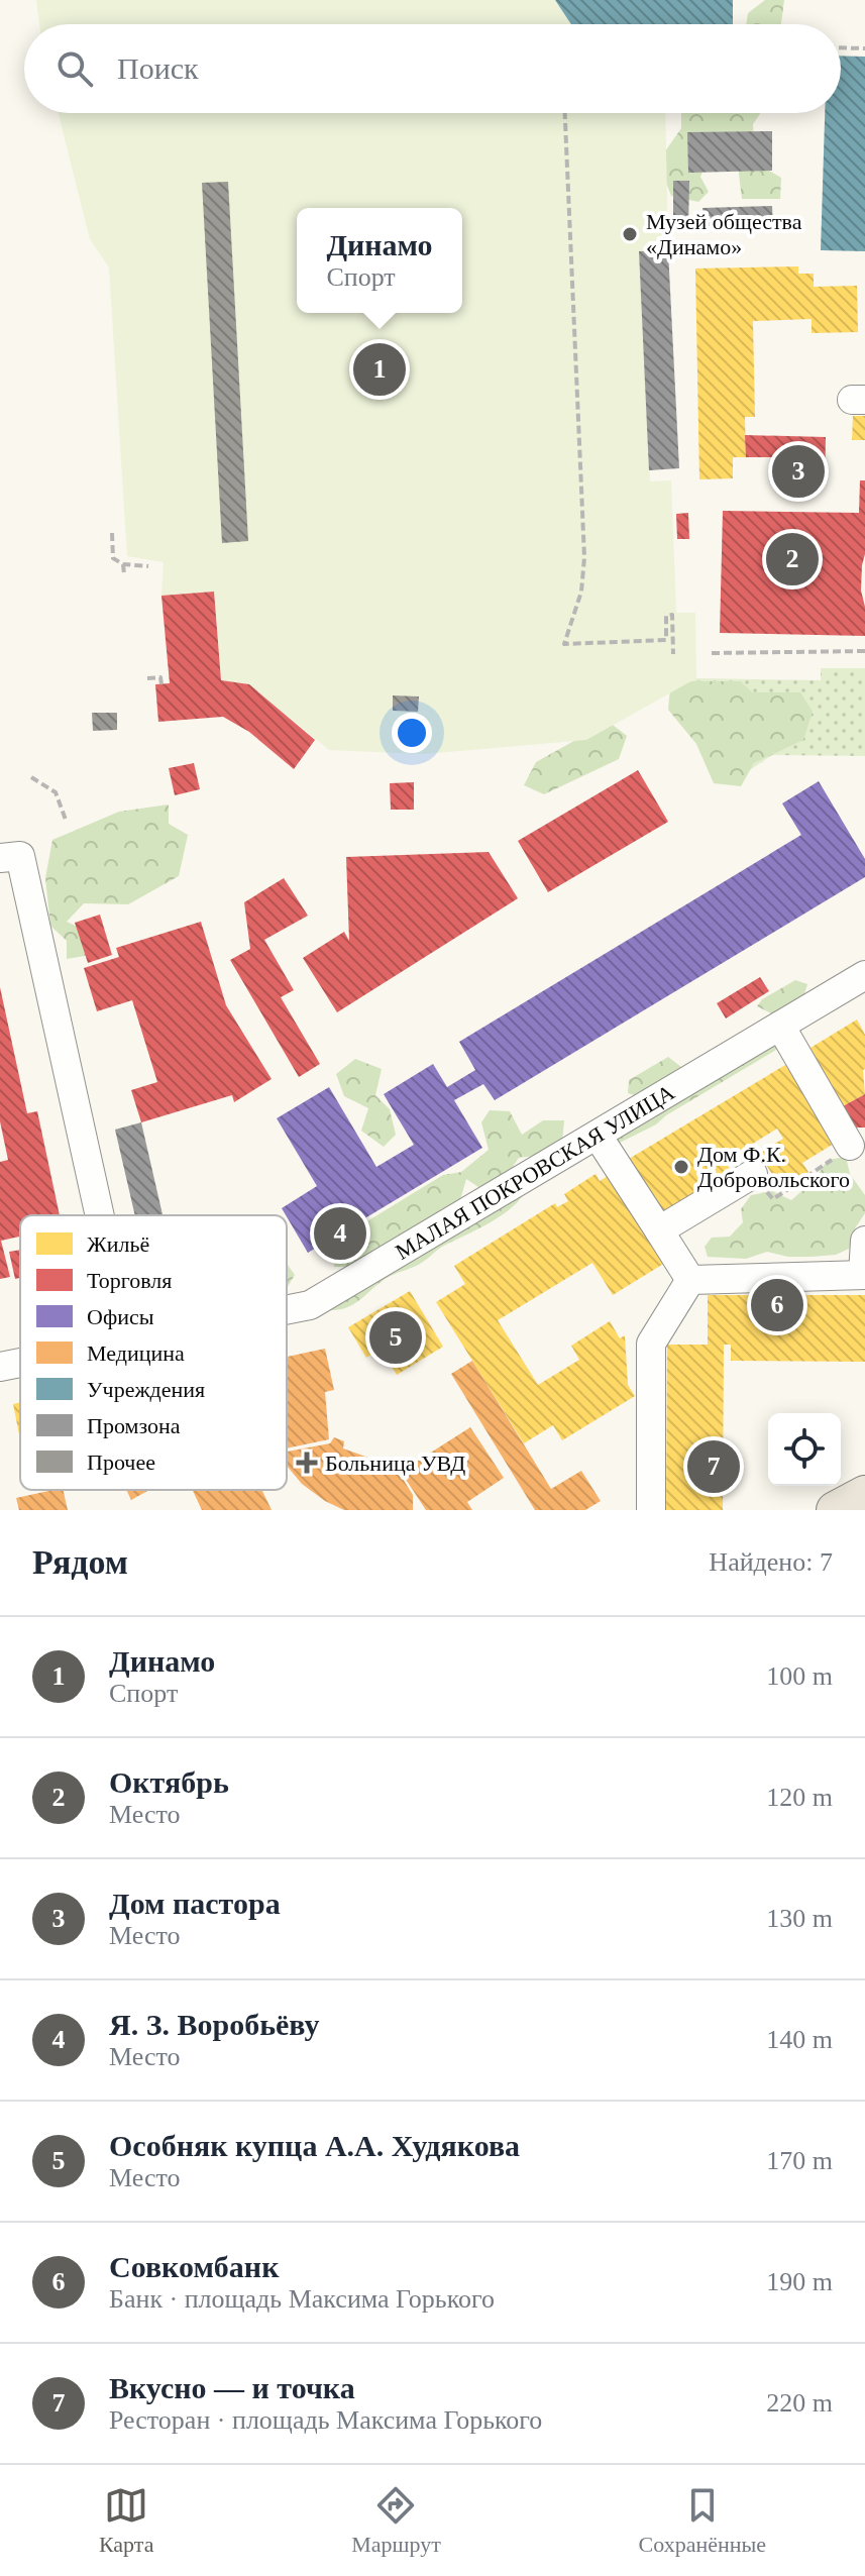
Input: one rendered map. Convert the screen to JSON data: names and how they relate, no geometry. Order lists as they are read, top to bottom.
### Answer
{
  "streets": {
    "street": ["МАЛАЯ ПОКРОВСКАЯ УЛИЦА"]
  },
  "places": {
    "other": ["Музей общества «Динамо»", "Дом Ф.К. Добровольского"],
    "health": ["Больница УВД"]
  },
  "legend": [
    "Жильё",
    "Торговля",
    "Офисы",
    "Медицина",
    "Учреждения",
    "Промзона",
    "Прочее"
  ],
  "page": {
    "search": "Поиск",
    "popup": ["Динамо", "Спорт"],
    "pins": [
      "1",
      "3",
      "2",
      "4",
      "6",
      "5",
      "7"
    ],
    "heading": ["Рядом", "Найдено: 7"],
    "list": [
      {
        "mark": "1",
        "name": "Динамо",
        "note": "Спорт",
        "value": "100 m"
      },
      {
        "mark": "2",
        "name": "Октябрь",
        "note": "Место",
        "value": "120 m"
      },
      {
        "mark": "3",
        "name": "Дом пастора",
        "note": "Место",
        "value": "130 m"
      },
      {
        "mark": "4",
        "name": "Я. З. Воробьёву",
        "note": "Место",
        "value": "140 m"
      },
      {
        "mark": "5",
        "name": "Особняк купца А.А. Худякова",
        "note": "Место",
        "value": "170 m"
      },
      {
        "mark": "6",
        "name": "Совкомбанк",
        "note": "Банк · площадь Максима Горького",
        "value": "190 m"
      },
      {
        "mark": "7",
        "name": "Вкусно — и точка",
        "note": "Ресторан · площадь Максима Горького",
        "value": "220 m"
      }
    ],
    "nav": ["Карта", "Маршрут", "Сохранённые"]
  }
}
